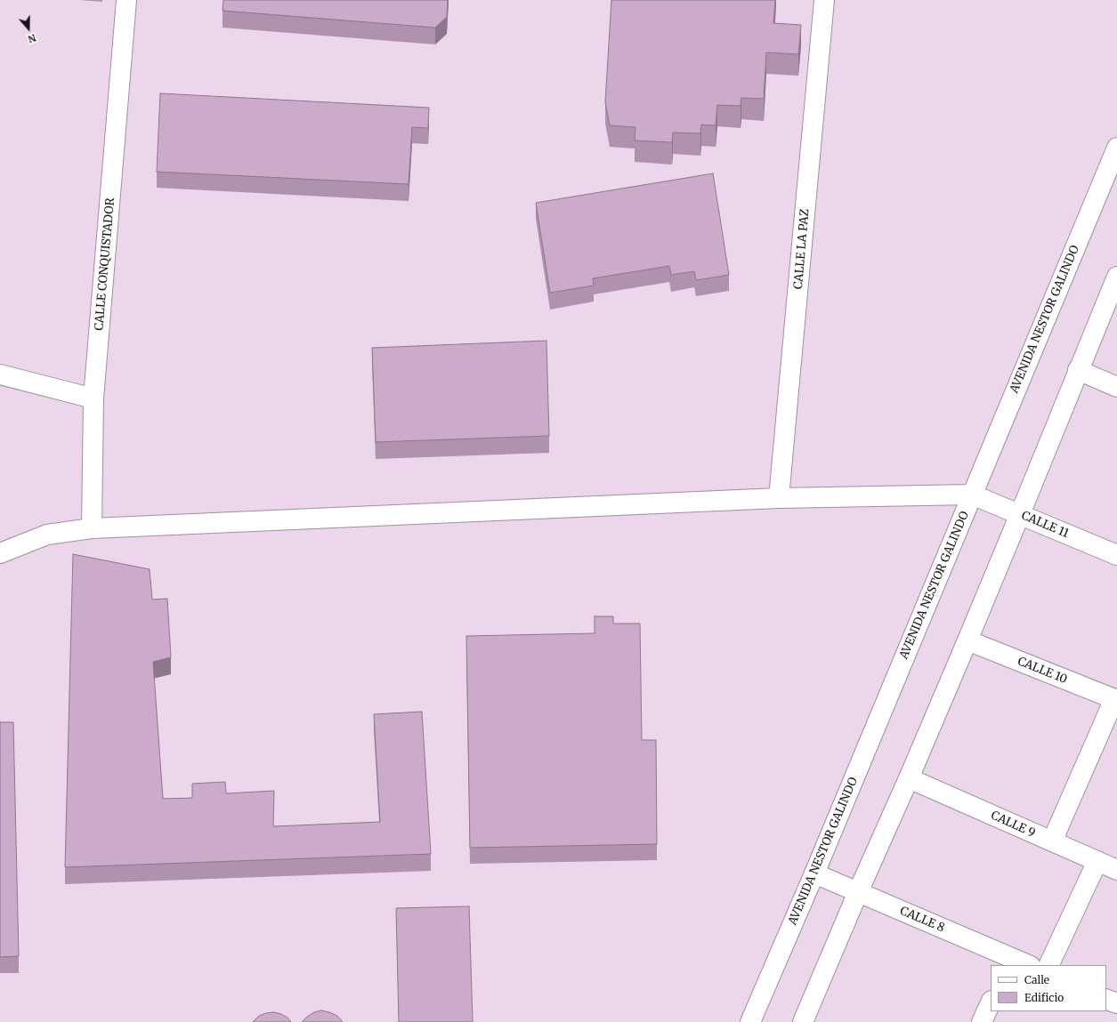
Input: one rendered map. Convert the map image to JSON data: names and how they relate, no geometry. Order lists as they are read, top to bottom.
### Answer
{
  "streets": {
    "street": [
      "CALLE LA PAZ",
      "CALLE CONQUISTADOR",
      "AVENIDA NESTOR GALINDO",
      "CALLE 11",
      "CALLE 10",
      "CALLE 9",
      "CALLE 8"
    ]
  },
  "crossings": [
    ["AVENIDA NESTOR GALINDO", "CALLE 11"],
    ["AVENIDA NESTOR GALINDO", "CALLE 8"]
  ],
  "legend": ["Calle", "Edificio"],
  "north": "bottom"
}
